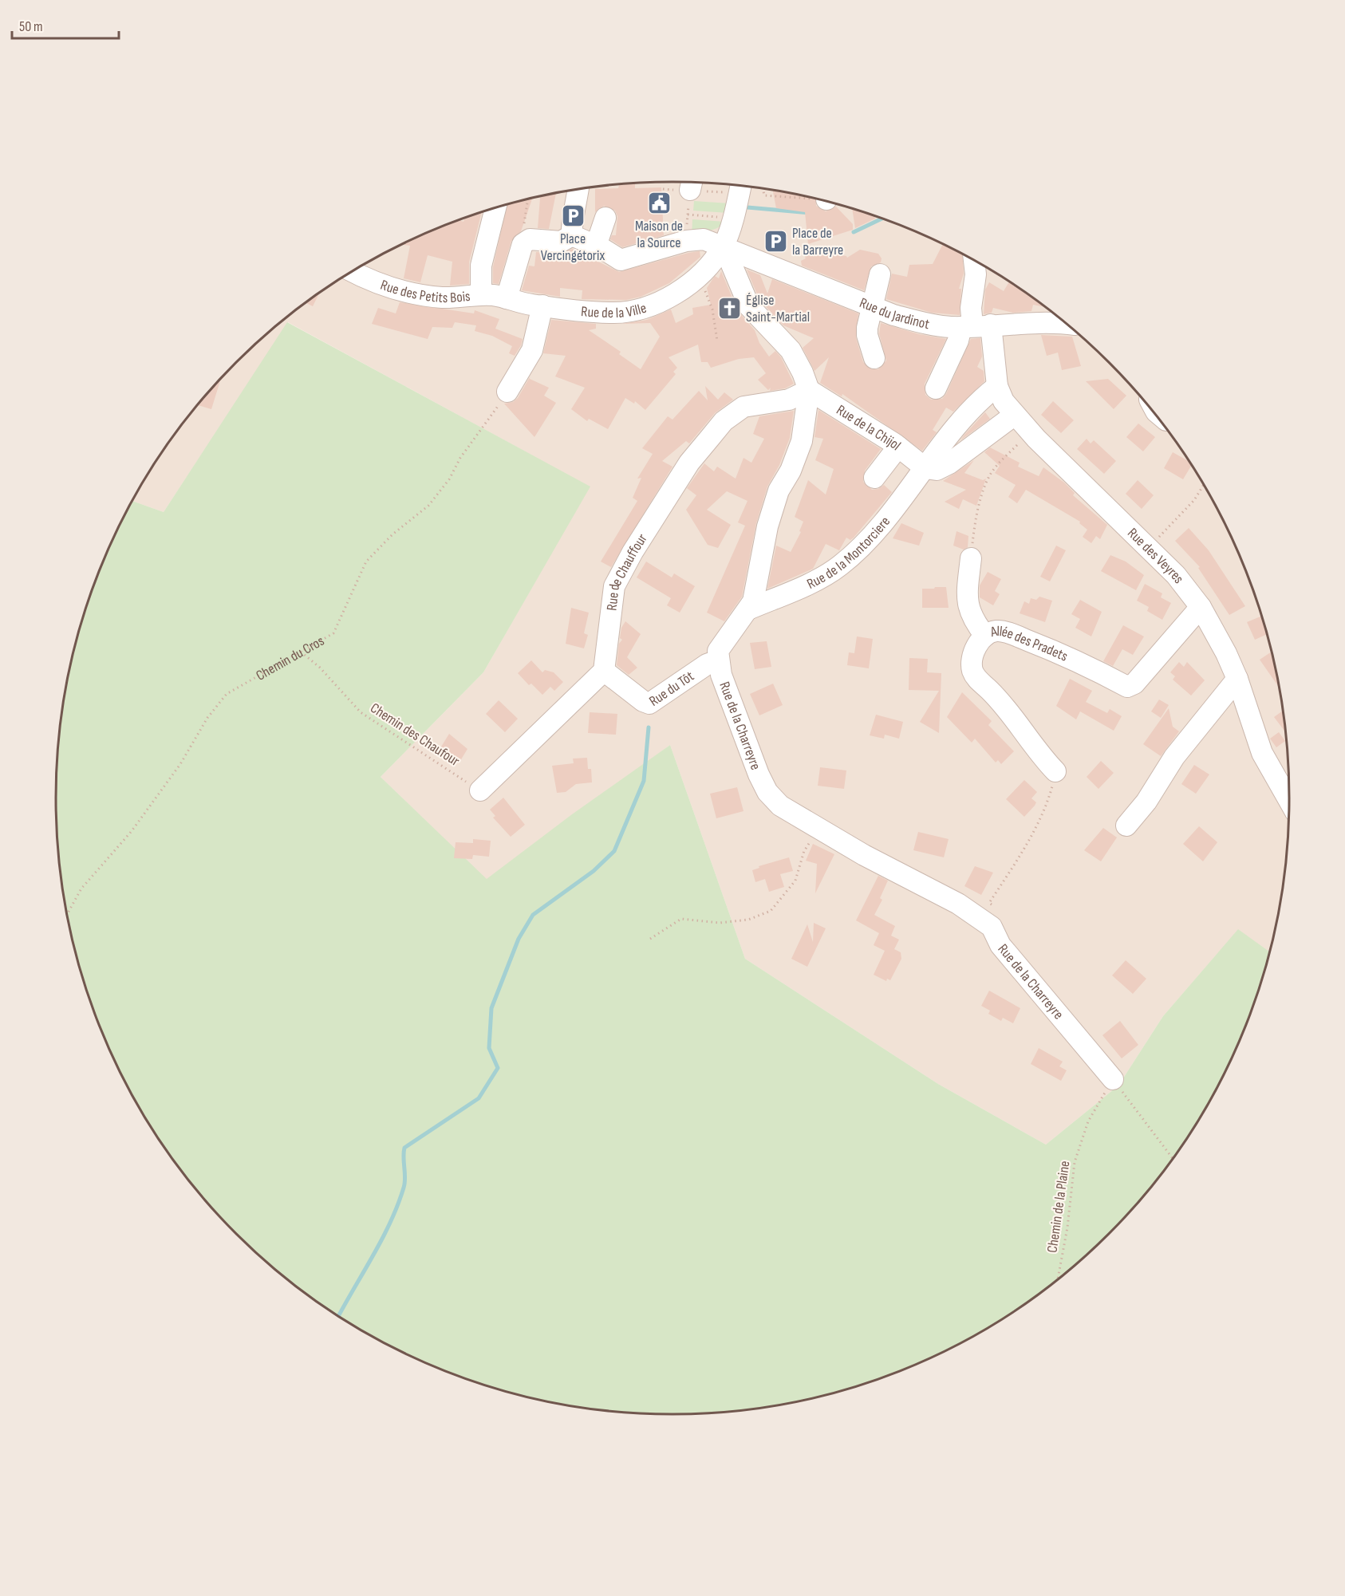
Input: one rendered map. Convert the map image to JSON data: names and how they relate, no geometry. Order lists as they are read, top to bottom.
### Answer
{
  "streets": {
    "street": [
      "Rue des Petits Bois",
      "Rue de la Ville",
      "Rue du Jardinot",
      "Rue de la Chijol",
      "Rue de la Montorciere",
      "Rue des Veyres",
      "Rue de Chauffour",
      "Allée des Pradets",
      "Rue du Tôt",
      "Rue de la Charreyre"
    ],
    "path": ["Chemin du Cros", "Chemin des Chaufour", "Chemin de la Plaine"]
  },
  "crossings": [
    ["Rue des Petits Bois", "Rue de la Ville"],
    ["Rue de la Ville", "Rue du Jardinot"],
    ["Rue du Jardinot", "Rue des Veyres"],
    ["Rue de la Chijol", "Rue de la Montorciere"],
    ["Rue de la Chijol", "Rue de Chauffour"],
    ["Rue de la Montorciere", "Rue des Veyres"],
    ["Rue des Veyres", "Allée des Pradets"],
    ["Rue de Chauffour", "Rue du Tôt"],
    ["Chemin du Cros", "Chemin des Chaufour"],
    ["Rue du Tôt", "Rue de la Charreyre"],
    ["Rue de la Charreyre", "Chemin de la Plaine"]
  ],
  "places": {
    "public building": ["Maison de la Source"],
    "parking": ["Place Vercingétorix", "Place de la Barreyre"],
    "church": ["Église Saint-Martial"]
  },
  "scale_bar": "50 m"
}
